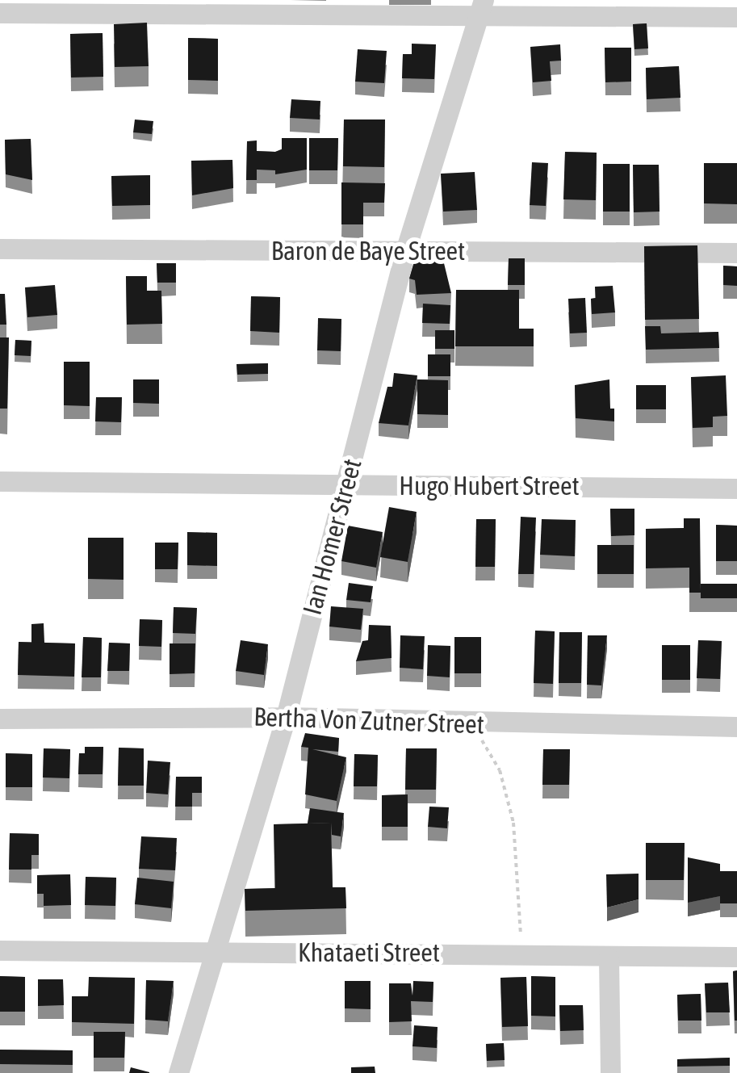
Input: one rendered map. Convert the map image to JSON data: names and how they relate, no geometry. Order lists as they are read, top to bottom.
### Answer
{
  "streets": {
    "street": [
      "Baron de Baye Street",
      "Hugo Hubert Street",
      "Ian Homer Street",
      "Bertha Von Zutner Street",
      "Khataeti Street"
    ]
  },
  "crossings": [
    ["Baron de Baye Street", "Ian Homer Street"],
    ["Hugo Hubert Street", "Ian Homer Street"],
    ["Ian Homer Street", "Bertha Von Zutner Street"],
    ["Ian Homer Street", "Khataeti Street"]
  ]
}
